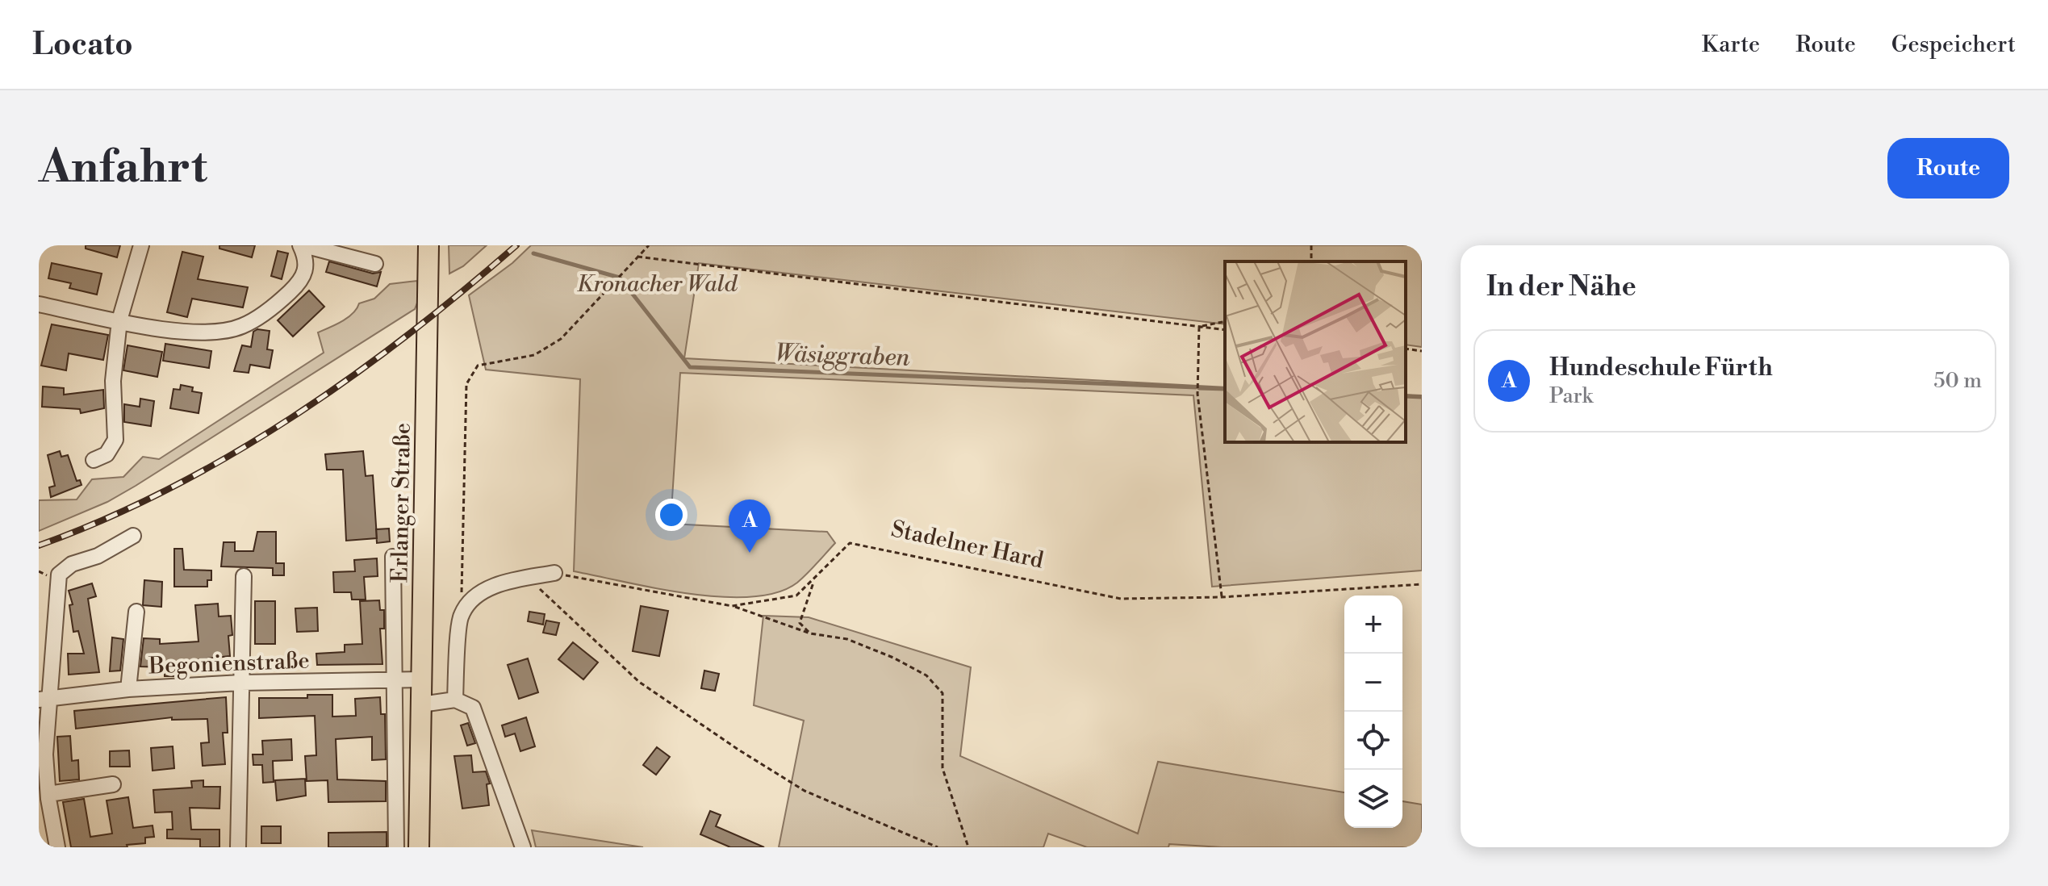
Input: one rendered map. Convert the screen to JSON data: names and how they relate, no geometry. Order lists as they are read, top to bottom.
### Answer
{
  "streets": {
    "main road": ["Erlanger Straße"],
    "street": ["Begonienstraße"],
    "path": ["Stadelner Hard"]
  },
  "crossings": [
    ["Erlanger Straße", "Begonienstraße"]
  ],
  "water": ["Wäsiggraben"],
  "parks": ["Kronacher Wald"],
  "page": {
    "header": "Locato",
    "nav": ["Karte", "Route", "Gespeichert"],
    "buttons": "Route",
    "title": "Anfahrt",
    "heading": "In der Nähe",
    "list": [
      {
        "mark": "A",
        "name": "Hundeschule Fürth",
        "note": "Park",
        "value": "50 m"
      }
    ],
    "pins": "A",
    "map_buttons": ["+", "−"]
  }
}
